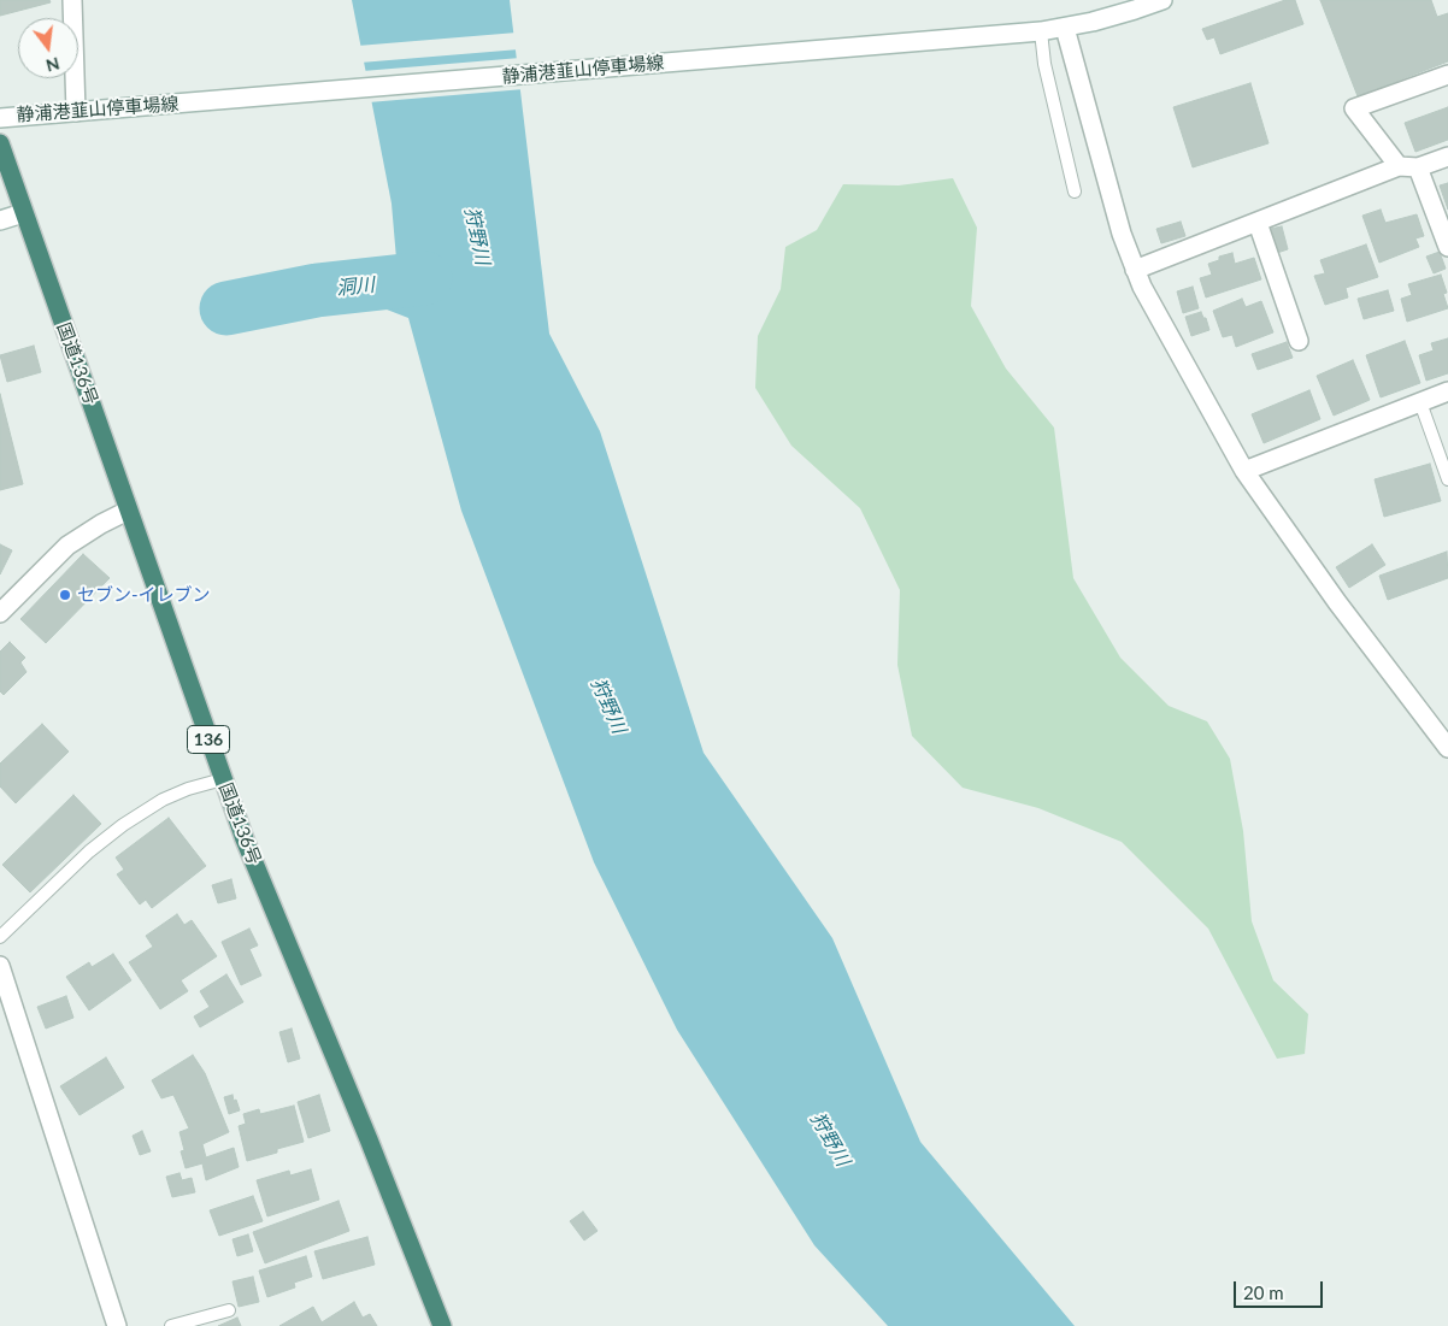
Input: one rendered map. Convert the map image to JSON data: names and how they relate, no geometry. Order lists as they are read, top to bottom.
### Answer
{
  "streets": {
    "highway": ["国道136号", "136"],
    "street": ["静浦港韮山停車場線"]
  },
  "water": ["狩野川", "洞川"],
  "places": ["セブン-イレブン"],
  "scale_bar": "20 m",
  "north": "bottom"
}
